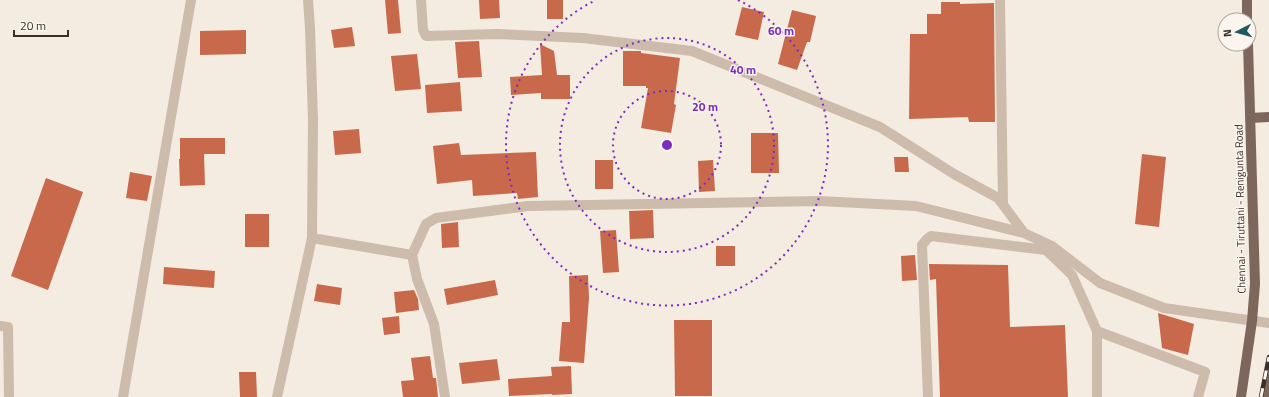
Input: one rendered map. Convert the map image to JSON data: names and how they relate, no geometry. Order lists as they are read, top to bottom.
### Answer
{
  "streets": {
    "main road": ["Chennai - Tiruttani - Renigunta Road"]
  },
  "scale_bar": "20 m",
  "north": "left",
  "rings": ["60 m", "40 m", "20 m"]
}
